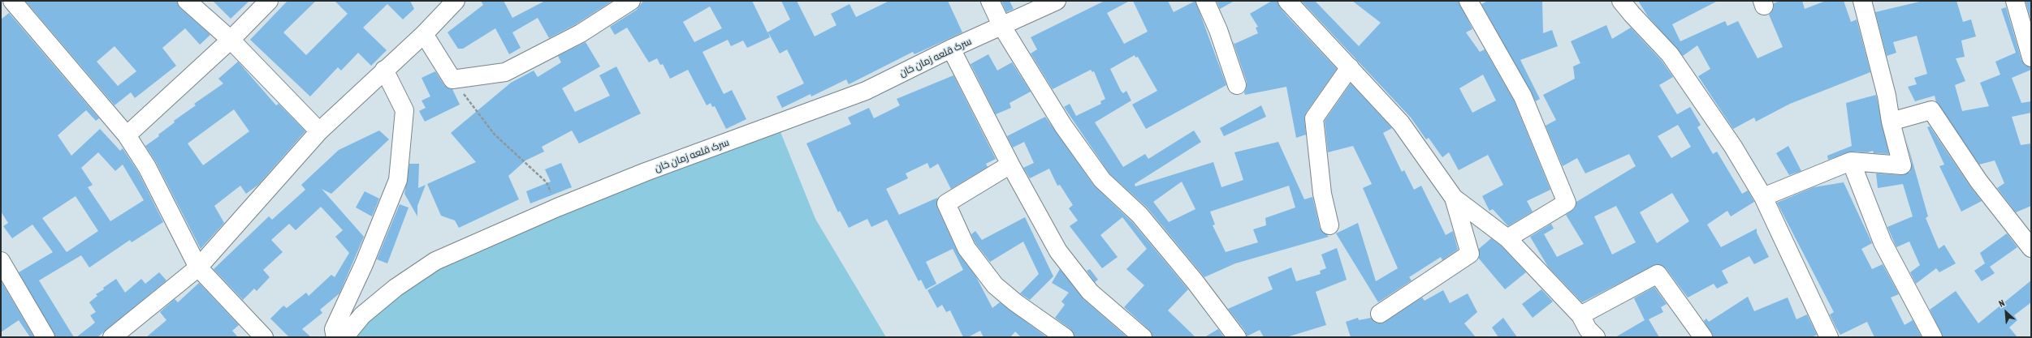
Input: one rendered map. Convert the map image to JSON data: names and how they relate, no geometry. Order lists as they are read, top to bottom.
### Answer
{
  "streets": {
    "street": ["سرک قلعه زمان خان"]
  },
  "north": "top left"
}
